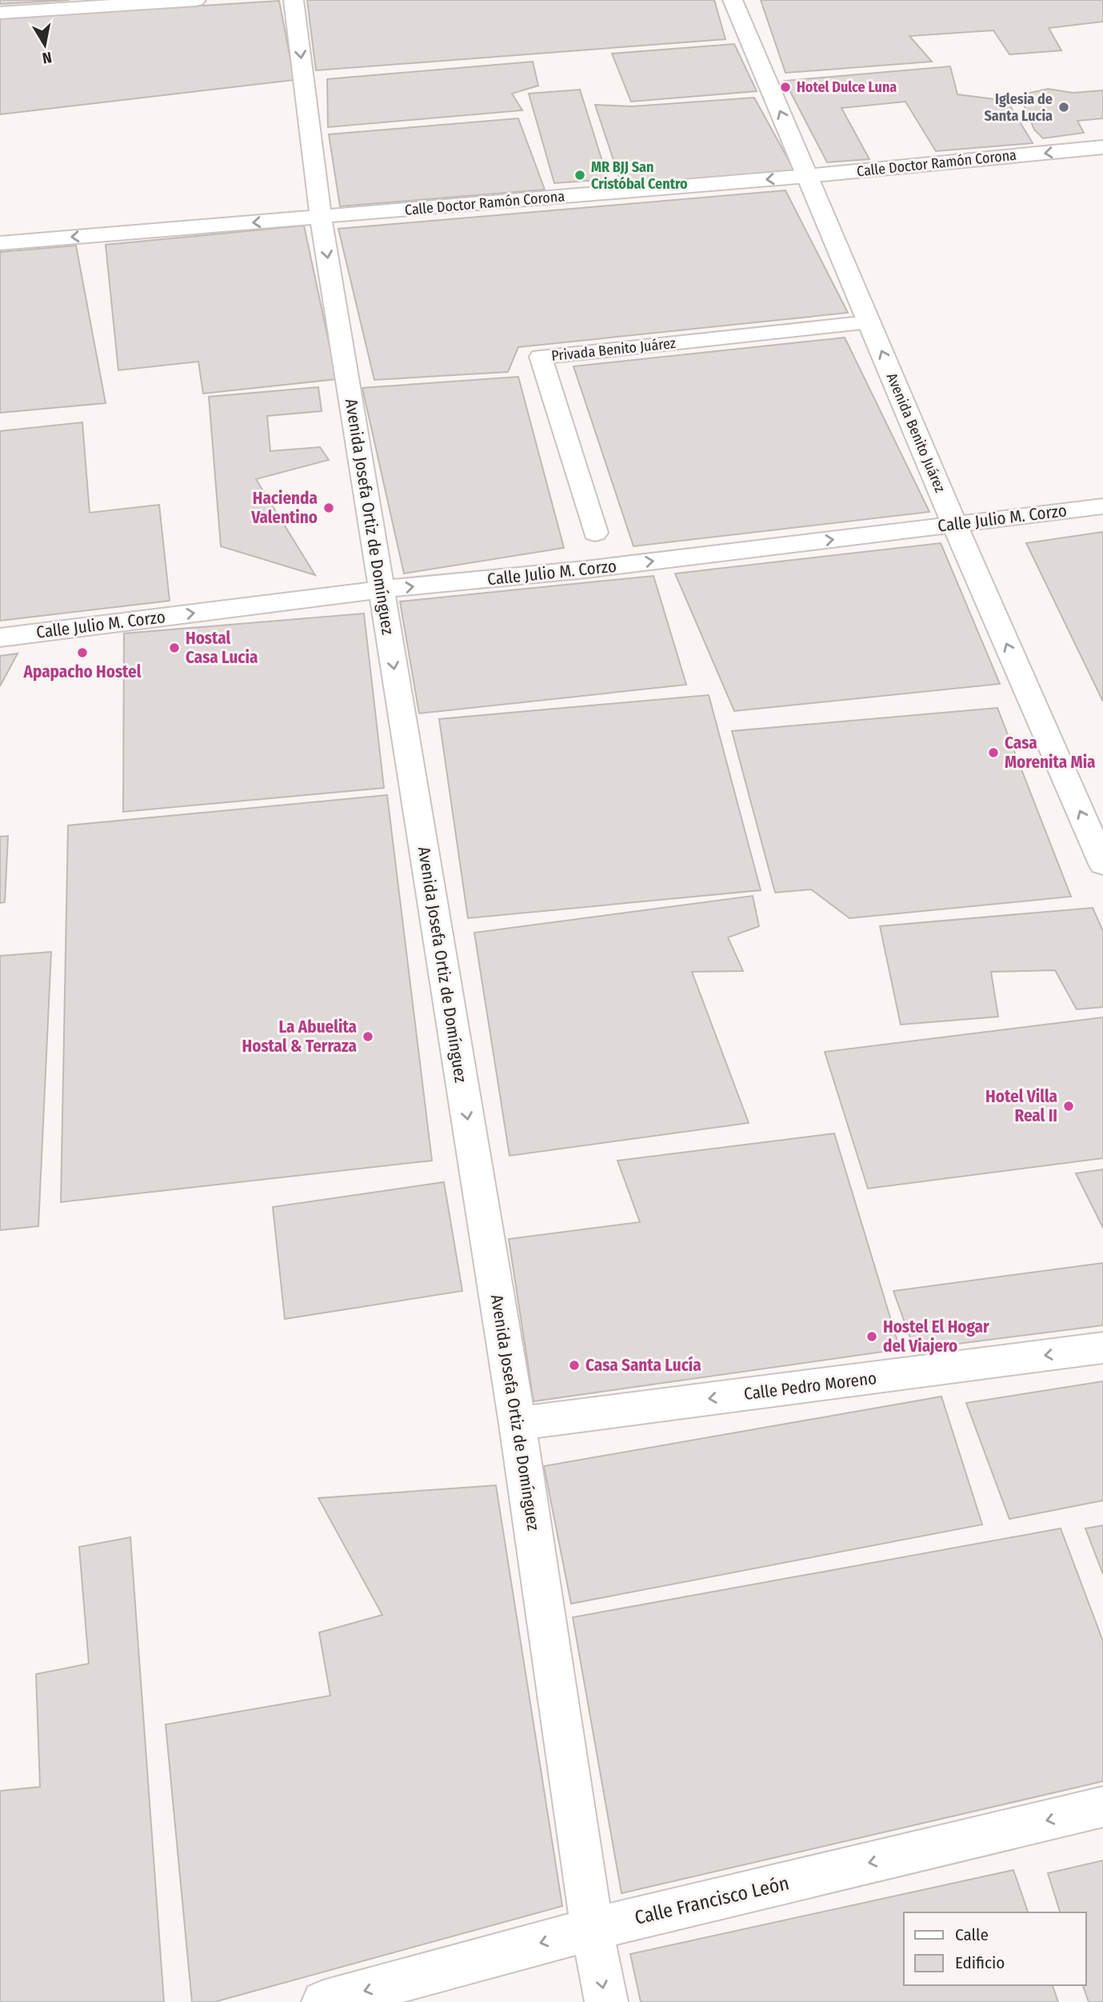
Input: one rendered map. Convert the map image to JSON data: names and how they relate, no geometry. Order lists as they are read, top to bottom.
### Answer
{
  "streets": {
    "street": [
      "Calle Doctor Ramón Corona",
      "Privada Benito Juárez",
      "Avenida Benito Juárez",
      "Avenida Josefa Ortiz de Domínguez",
      "Calle Julio M. Corzo",
      "Calle Pedro Moreno",
      "Calle Francisco León"
    ]
  },
  "crossings": [
    ["Calle Doctor Ramón Corona", "Avenida Benito Juárez"],
    ["Calle Doctor Ramón Corona", "Avenida Josefa Ortiz de Domínguez"],
    ["Privada Benito Juárez", "Avenida Benito Juárez"],
    ["Avenida Benito Juárez", "Calle Julio M. Corzo"],
    ["Avenida Josefa Ortiz de Domínguez", "Calle Julio M. Corzo"],
    ["Avenida Josefa Ortiz de Domínguez", "Calle Pedro Moreno"],
    ["Avenida Josefa Ortiz de Domínguez", "Calle Francisco León"]
  ],
  "one_way": [
    "Calle Doctor Ramón Corona",
    "Avenida Benito Juárez",
    "Avenida Josefa Ortiz de Domínguez",
    "Calle Julio M. Corzo",
    "Calle Pedro Moreno",
    "Calle Francisco León"
  ],
  "places": [
    "Hotel Dulce Luna",
    "Iglesia de Santa Lucia",
    "MR BJJ San Cristóbal Centro",
    "Hacienda Valentino",
    "Hostal Casa Lucia",
    "Apapacho Hostel",
    "Casa Morenita Mia",
    "La Abuelita Hostal & Terraza",
    "Hotel Villa Real II",
    "Hostel El Hogar del Viajero",
    "Casa Santa Lucía"
  ],
  "legend": ["Calle", "Edificio"],
  "north": "bottom"
}
